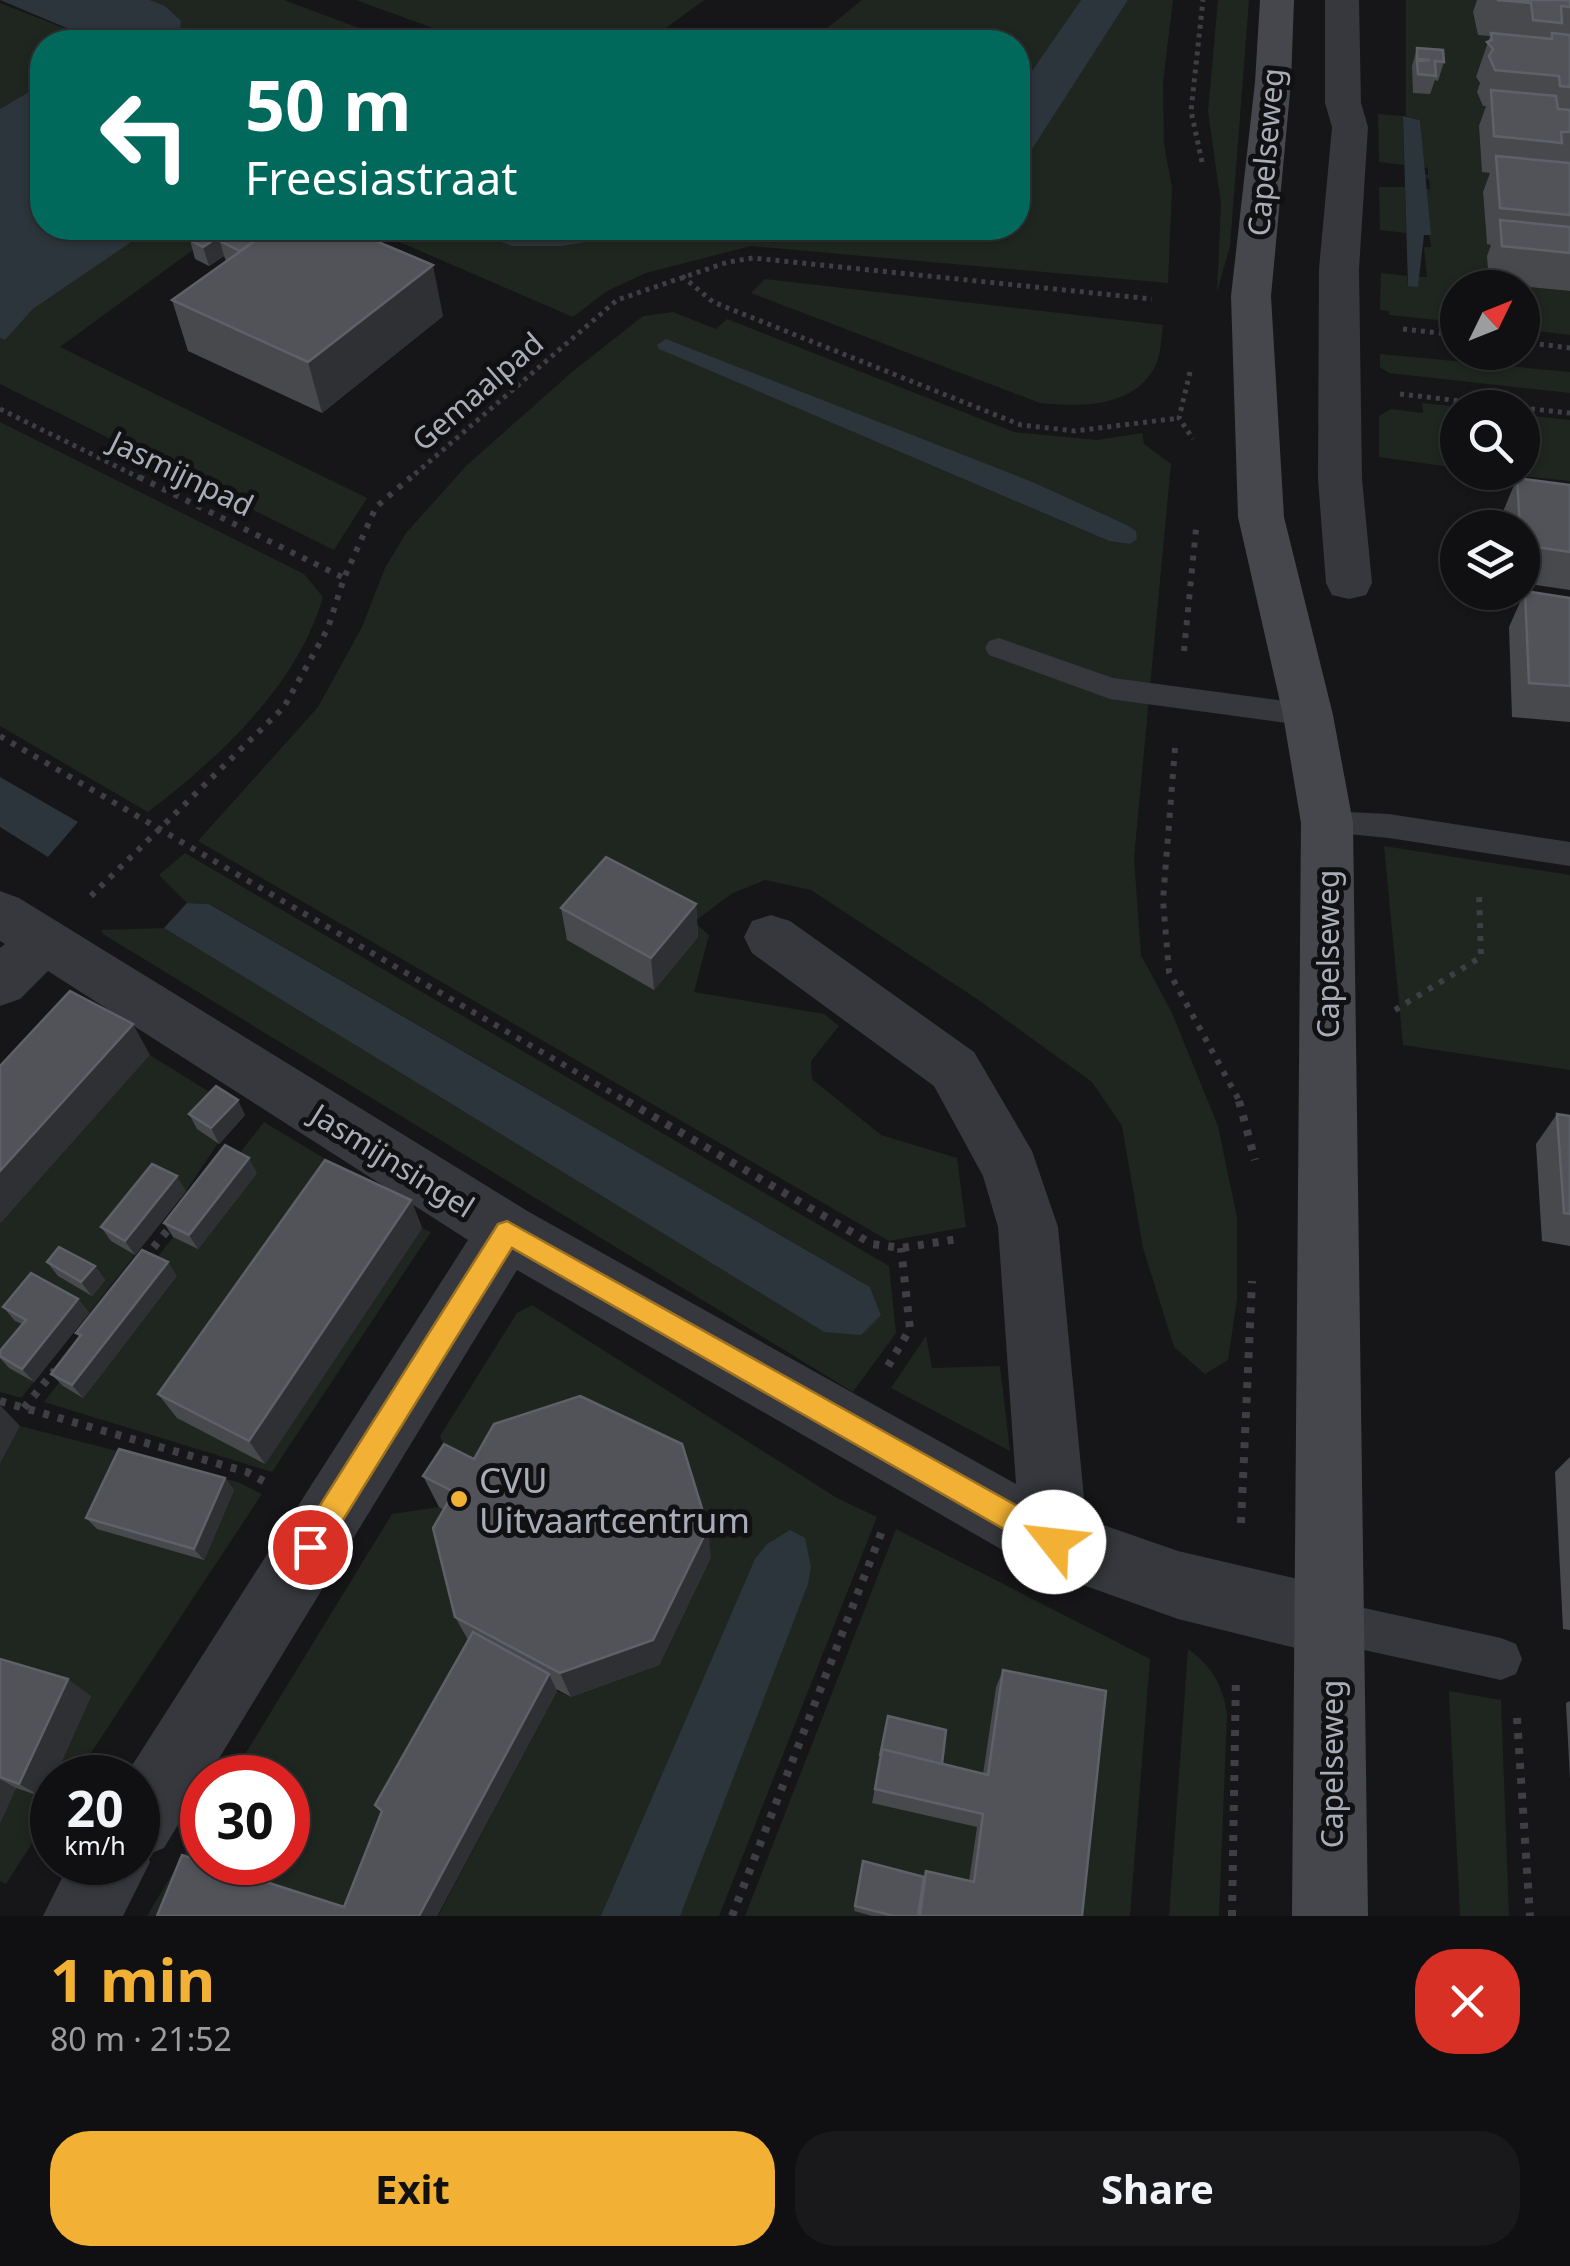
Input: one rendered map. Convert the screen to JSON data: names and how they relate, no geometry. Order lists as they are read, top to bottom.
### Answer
{
  "streets": {
    "main road": ["Capelseweg"],
    "street": ["Jasmijnsingel"],
    "path": ["Gemaalpad", "Jasmijnpad"]
  },
  "crossings": [
    ["Capelseweg", "Jasmijnsingel"],
    ["Gemaalpad", "Jasmijnpad"],
    ["Gemaalpad", "Jasmijnsingel"]
  ],
  "places": ["CVU Uitvaartcentrum"],
  "north": "top right",
  "page": {
    "turn": ["50 m", "Freesiastraat"],
    "speed": "20 km/h",
    "limit": "30",
    "heading": ["1 min", "80 m · 21:52"],
    "buttons": ["Exit", "Share"]
  }
}
